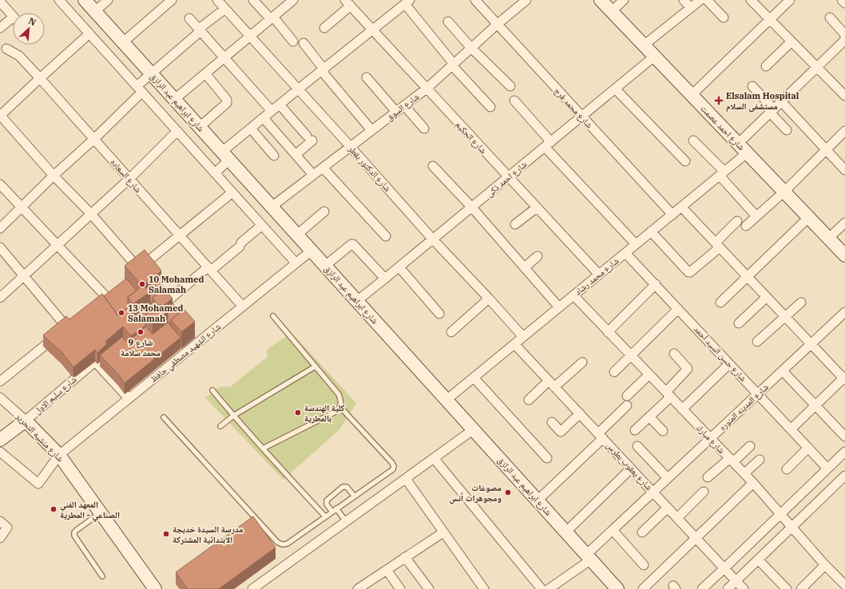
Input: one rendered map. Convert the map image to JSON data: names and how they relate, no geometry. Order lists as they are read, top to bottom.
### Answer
{
  "streets": {
    "main road": [
      "شارع ابراهيم عبد الرازق",
      "شارع احمد عصمت",
      "شارع سليم الاول",
      "شارع منشيه التحرير"
    ],
    "street": [
      "شارع السوق",
      "شارع محمد فرج",
      "شارع الحكيم",
      "شارع الدكتور بقطر",
      "شارع السعاده",
      "شارع احمد ذكى",
      "شارع محمد رشاد",
      "شارع الشهيد مصطفي حافظ",
      "شارع حسن السيد أحمد",
      "شارع المدينه المنوره",
      "شارع مبارك",
      "شارع يعقوب بطرس"
    ]
  },
  "crossings": [
    ["شارع ابراهيم عبد الرازق", "شارع السوق"],
    ["شارع ابراهيم عبد الرازق", "شارع احمد ذكى"],
    ["شارع ابراهيم عبد الرازق", "شارع محمد رشاد"],
    ["شارع ابراهيم عبد الرازق", "شارع الشهيد مصطفي حافظ"],
    ["شارع ابراهيم عبد الرازق", "شارع المدينه المنوره"],
    ["شارع السوق", "شارع محمد فرج"],
    ["شارع السوق", "شارع الحكيم"],
    ["شارع السوق", "شارع الدكتور بقطر"],
    ["شارع محمد فرج", "شارع احمد ذكى"],
    ["شارع محمد فرج", "شارع محمد رشاد"],
    ["شارع احمد عصمت", "شارع احمد ذكى"],
    ["شارع احمد عصمت", "شارع محمد رشاد"],
    ["شارع الحكيم", "شارع احمد ذكى"],
    ["شارع الحكيم", "شارع محمد رشاد"],
    ["شارع الدكتور بقطر", "شارع احمد ذكى"],
    ["شارع الدكتور بقطر", "شارع محمد رشاد"],
    ["شارع السعاده", "شارع الشهيد مصطفي حافظ"],
    ["شارع محمد رشاد", "شارع حسن السيد أحمد"],
    ["شارع محمد رشاد", "شارع مبارك"],
    ["شارع محمد رشاد", "شارع يعقوب بطرس"],
    ["شارع الشهيد مصطفي حافظ", "شارع منشيه التحرير"],
    ["شارع حسن السيد أحمد", "شارع المدينه المنوره"],
    ["شارع سليم الاول", "شارع منشيه التحرير"],
    ["شارع المدينه المنوره", "شارع مبارك"],
    ["شارع المدينه المنوره", "شارع يعقوب بطرس"]
  ],
  "places": {
    "health": ["Elsalam Hospital مستشفى السلام"],
    "other": [
      "10 Mohamed Salamah",
      "13 Mohamed Salamah",
      "9 شارع محمد سلامة",
      "كلية الهندسة بالمطرية",
      "مصوغات ومجوهرات أنس",
      "المعهد الفني الصناعي - المطرية",
      "مدرسة السيدة خديجة الابتدائية المشتركة"
    ]
  },
  "north": "top right"
}
